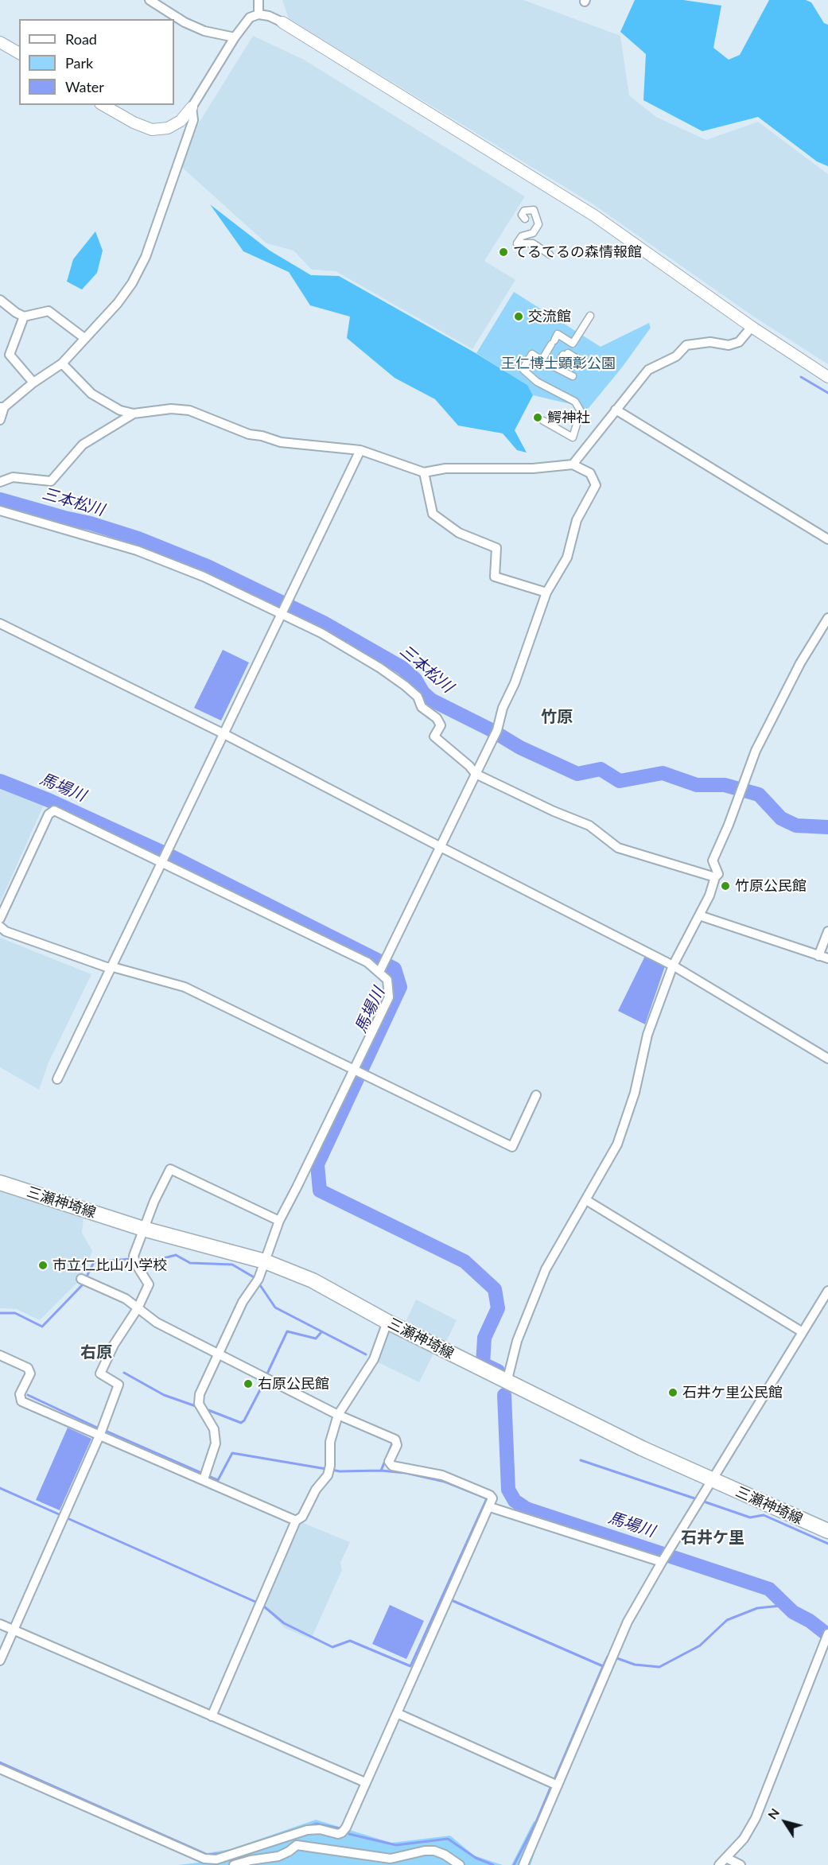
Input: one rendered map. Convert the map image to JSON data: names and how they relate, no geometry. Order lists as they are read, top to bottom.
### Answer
{
  "streets": {
    "main road": ["三瀬神埼線"]
  },
  "districts": ["竹原", "右原", "石井ケ里"],
  "water": ["三本松川", "馬場川"],
  "parks": ["王仁博士顕彰公園"],
  "places": [
    "てるてるの森情報館",
    "交流館",
    "鰐神社",
    "竹原公民館",
    "市立仁比山小学校",
    "右原公民館",
    "石井ケ里公民館"
  ],
  "legend": ["Road", "Park", "Water"],
  "north": "top left"
}
